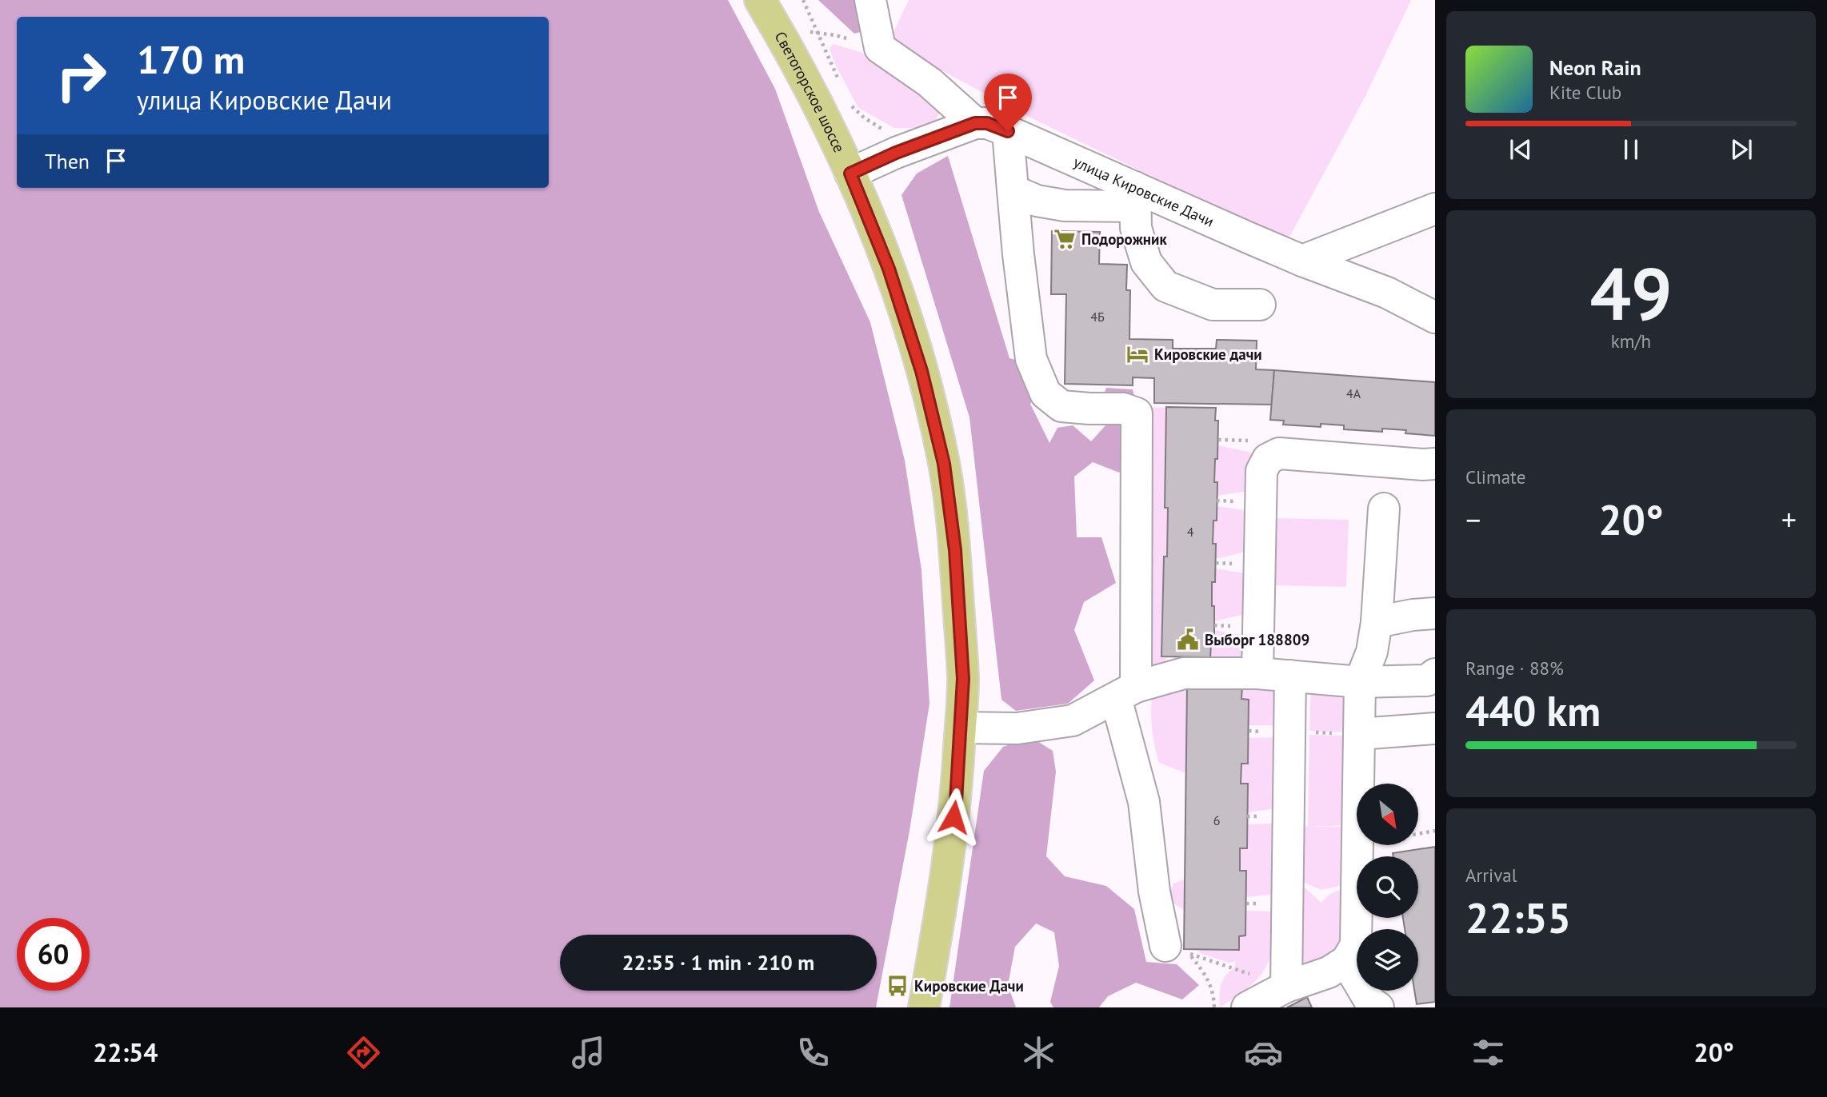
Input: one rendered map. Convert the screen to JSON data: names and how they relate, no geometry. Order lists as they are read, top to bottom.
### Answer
{
  "streets": {
    "main road": ["Светогорское шоссе"],
    "street": ["улица Кировские Дачи"]
  },
  "places": {
    "supermarket": ["Подорожник"],
    "hotel": ["Кировские дачи"],
    "public building": ["Выборг 188809"],
    "bus stop": ["Кировские Дачи"]
  },
  "house_numbers": [
    "4Б",
    "4А",
    "4",
    "6"
  ],
  "north": "bottom right",
  "page": {
    "turn": ["170 m", "улица Кировские Дачи"],
    "song": ["Neon Rain", "Kite Club"],
    "then": "Then",
    "tile": [
      ["49", "km/h"],
      "Climate",
      ["Range · 88%", "440 km"],
      ["Arrival", "22:55"]
    ],
    "heat": ["−", "20°", "+"],
    "limit": "60",
    "trip": "22:55 · 1 min · 210 m",
    "tabs": ["22:54", "20°"]
  }
}
